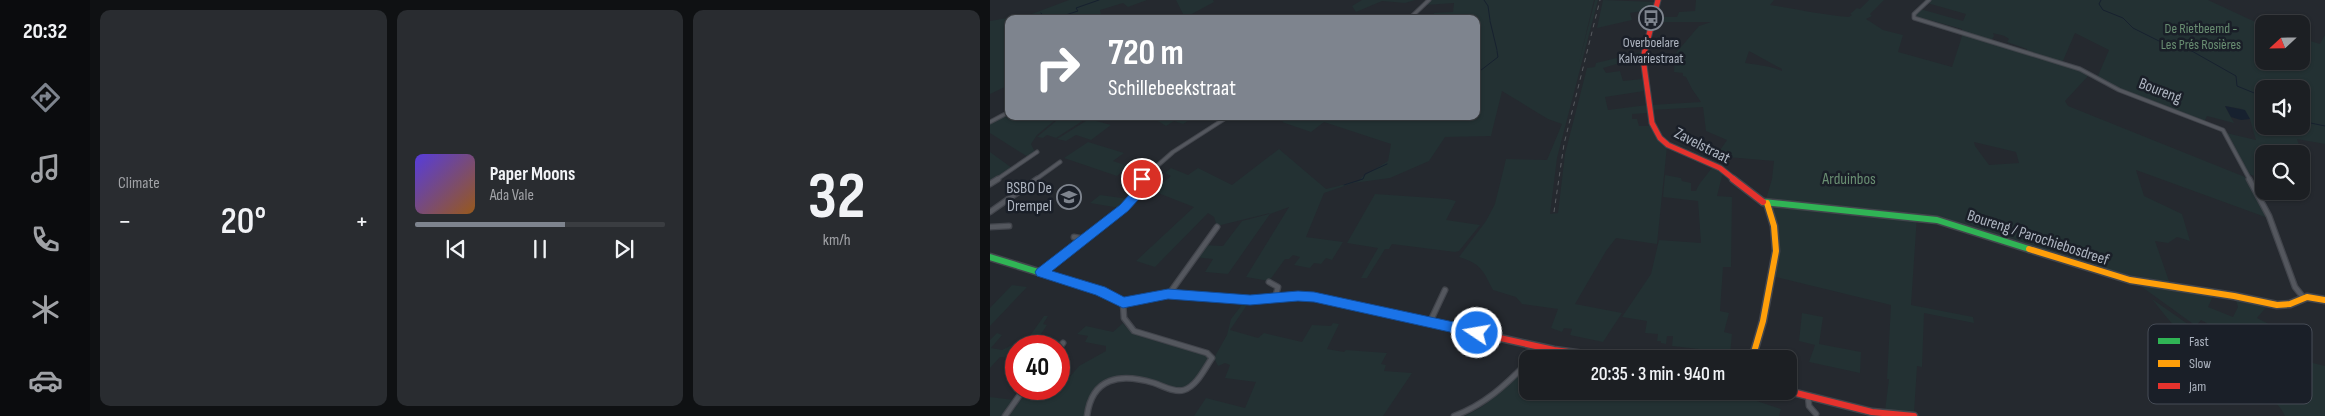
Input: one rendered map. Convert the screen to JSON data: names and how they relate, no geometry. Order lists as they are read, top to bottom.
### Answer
{
  "streets": {
    "street": ["Boureng", "Zavelstraat", "Boureng / Parochiebosdreef"]
  },
  "crossings": [
    ["Boureng", "Boureng / Parochiebosdreef"],
    ["Zavelstraat", "Boureng / Parochiebosdreef"]
  ],
  "parks": ["De Rietbeemd - Les Prés Rosières", "Arduinbos"],
  "places": {
    "bus stop": ["Overboelare Kalvariestraat"],
    "school or university": ["BSBO De Drempel"]
  },
  "legend": ["Fast", "Slow", "Jam"],
  "north": "left",
  "page": {
    "tabs": "20:32",
    "tile": [
      "Climate",
      ["32", "km/h"]
    ],
    "turn": ["720 m", "Schillebeekstraat"],
    "song": ["Paper Moons", "Ada Vale"],
    "heat": ["−", "20°", "+"],
    "limit": "40",
    "trip": "20:35 · 3 min · 940 m"
  }
}
